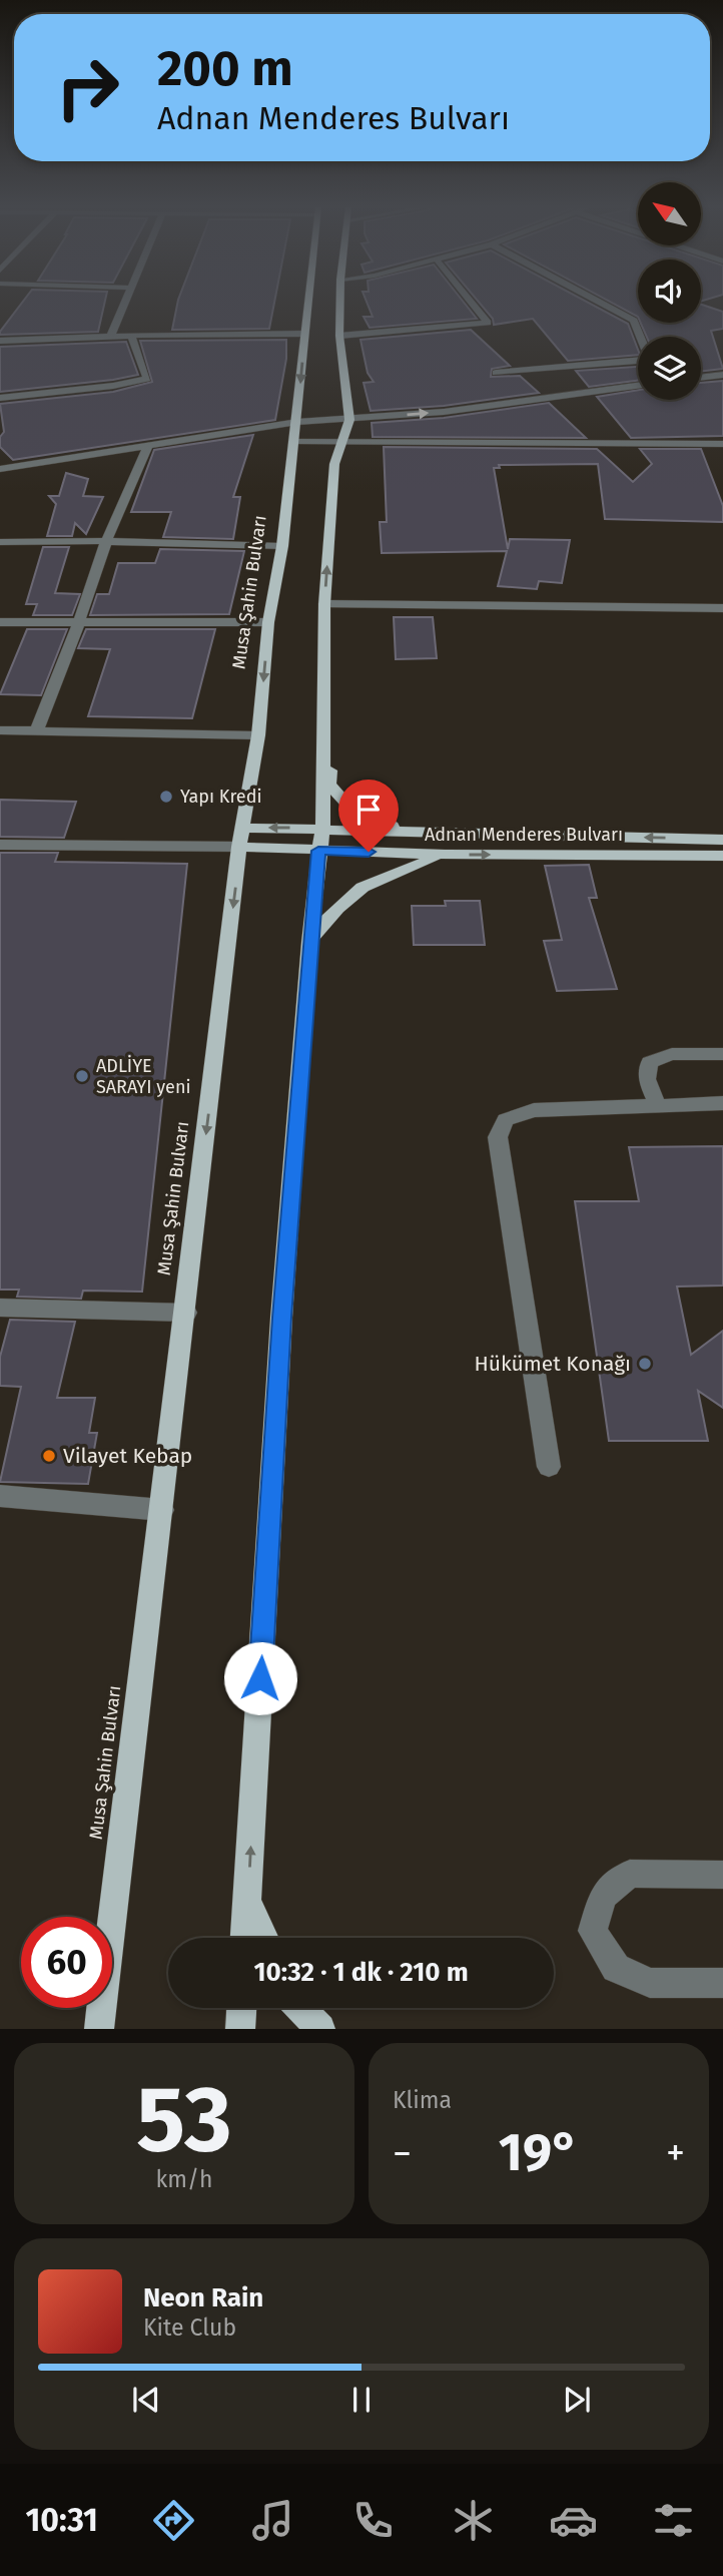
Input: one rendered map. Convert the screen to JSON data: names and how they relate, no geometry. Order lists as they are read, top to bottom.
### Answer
{
  "streets": {
    "main road": ["Musa Şahin Bulvarı", "Adnan Menderes Bulvarı"]
  },
  "crossings": [
    ["Musa Şahin Bulvarı", "Adnan Menderes Bulvarı"]
  ],
  "places": [
    "Yapı Kredi",
    "ADLİYE SARAYI yeni",
    "Hükümet Konağı",
    "Vilayet Kebap"
  ],
  "north": "top left",
  "page": {
    "turn": ["200 m", "Adnan Menderes Bulvarı"],
    "limit": "60",
    "trip": "10:32 · 1 dk · 210 m",
    "tile": [
      ["53", "km/h"],
      "Klima"
    ],
    "heat": ["−", "19°", "+"],
    "song": ["Neon Rain", "Kite Club"],
    "tabs": "10:31"
  }
}
